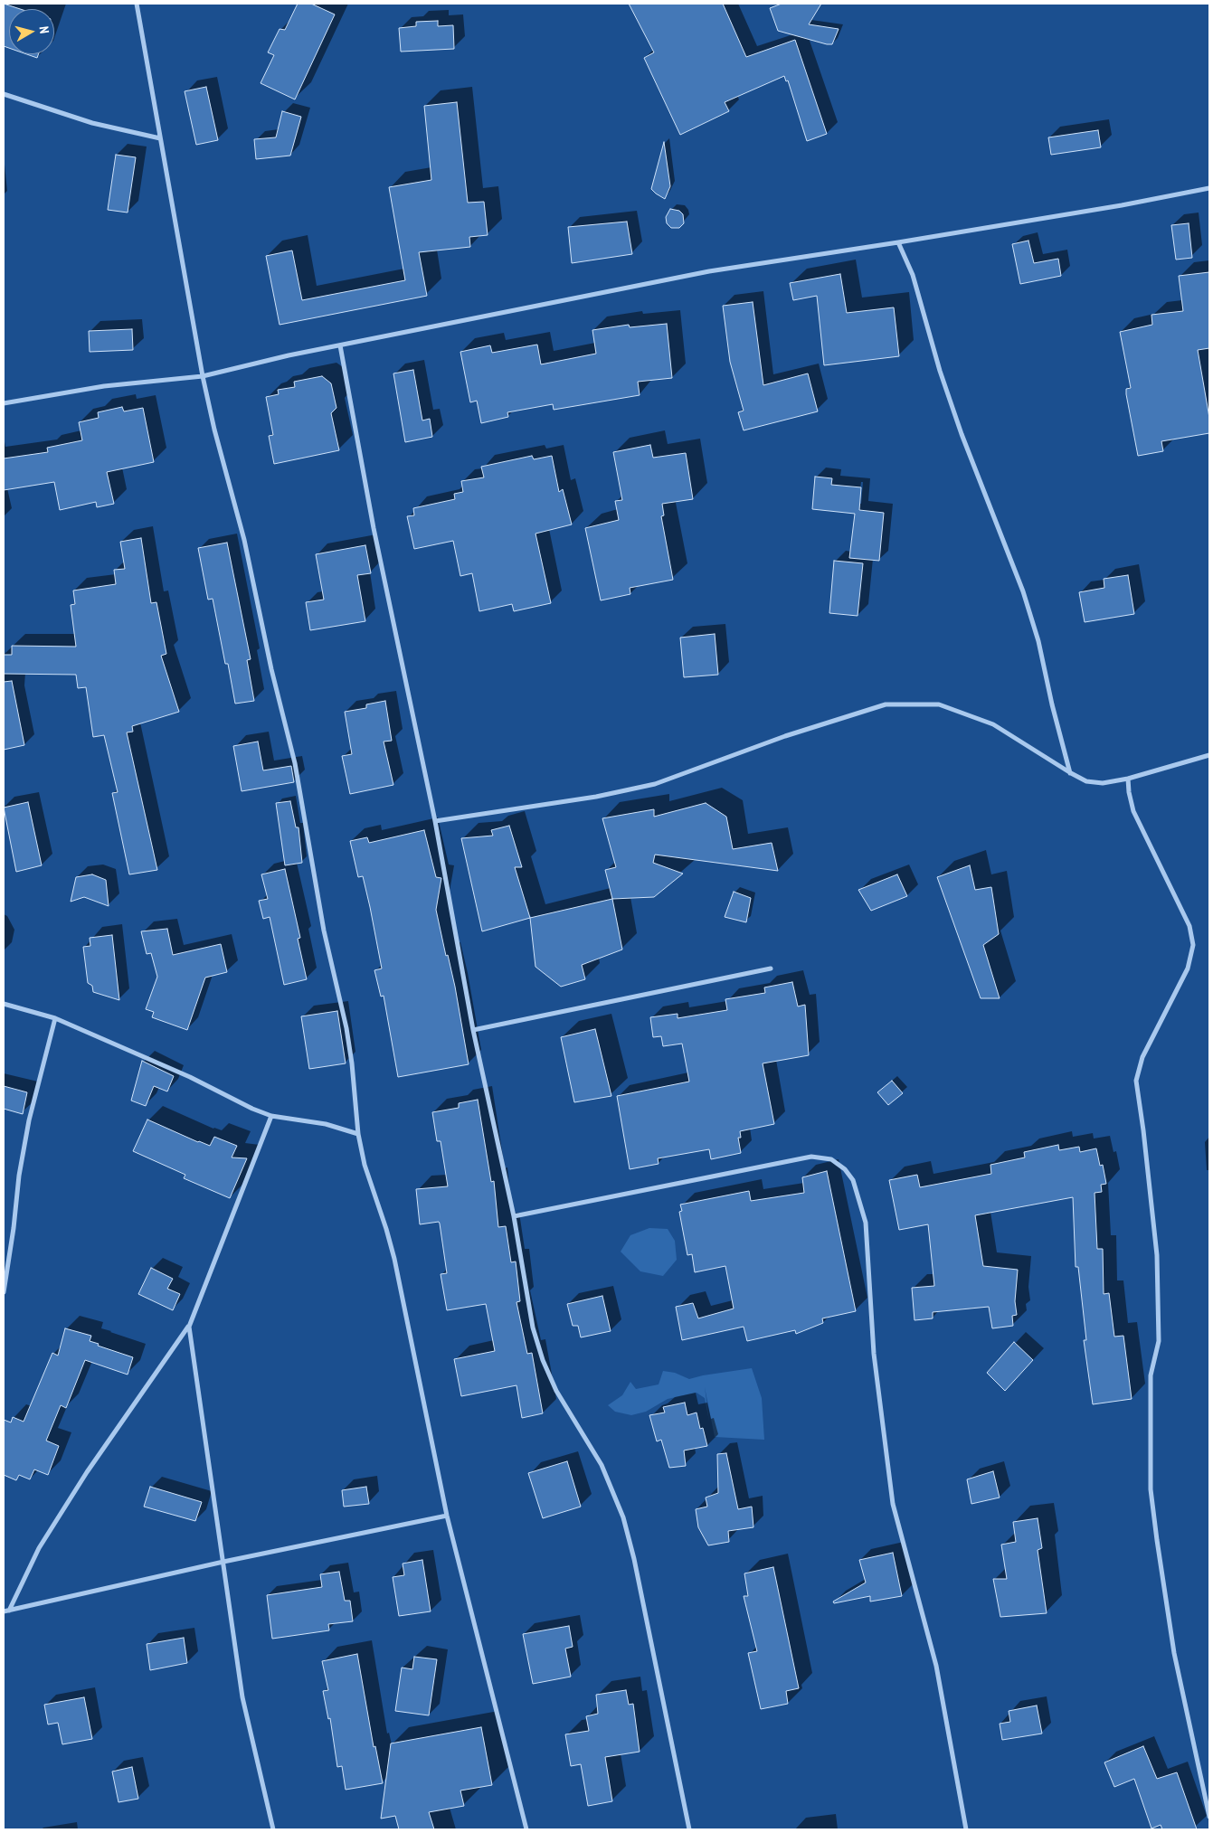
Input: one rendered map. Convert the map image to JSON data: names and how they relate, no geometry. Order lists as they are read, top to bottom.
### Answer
{
  "north": "right"
}
